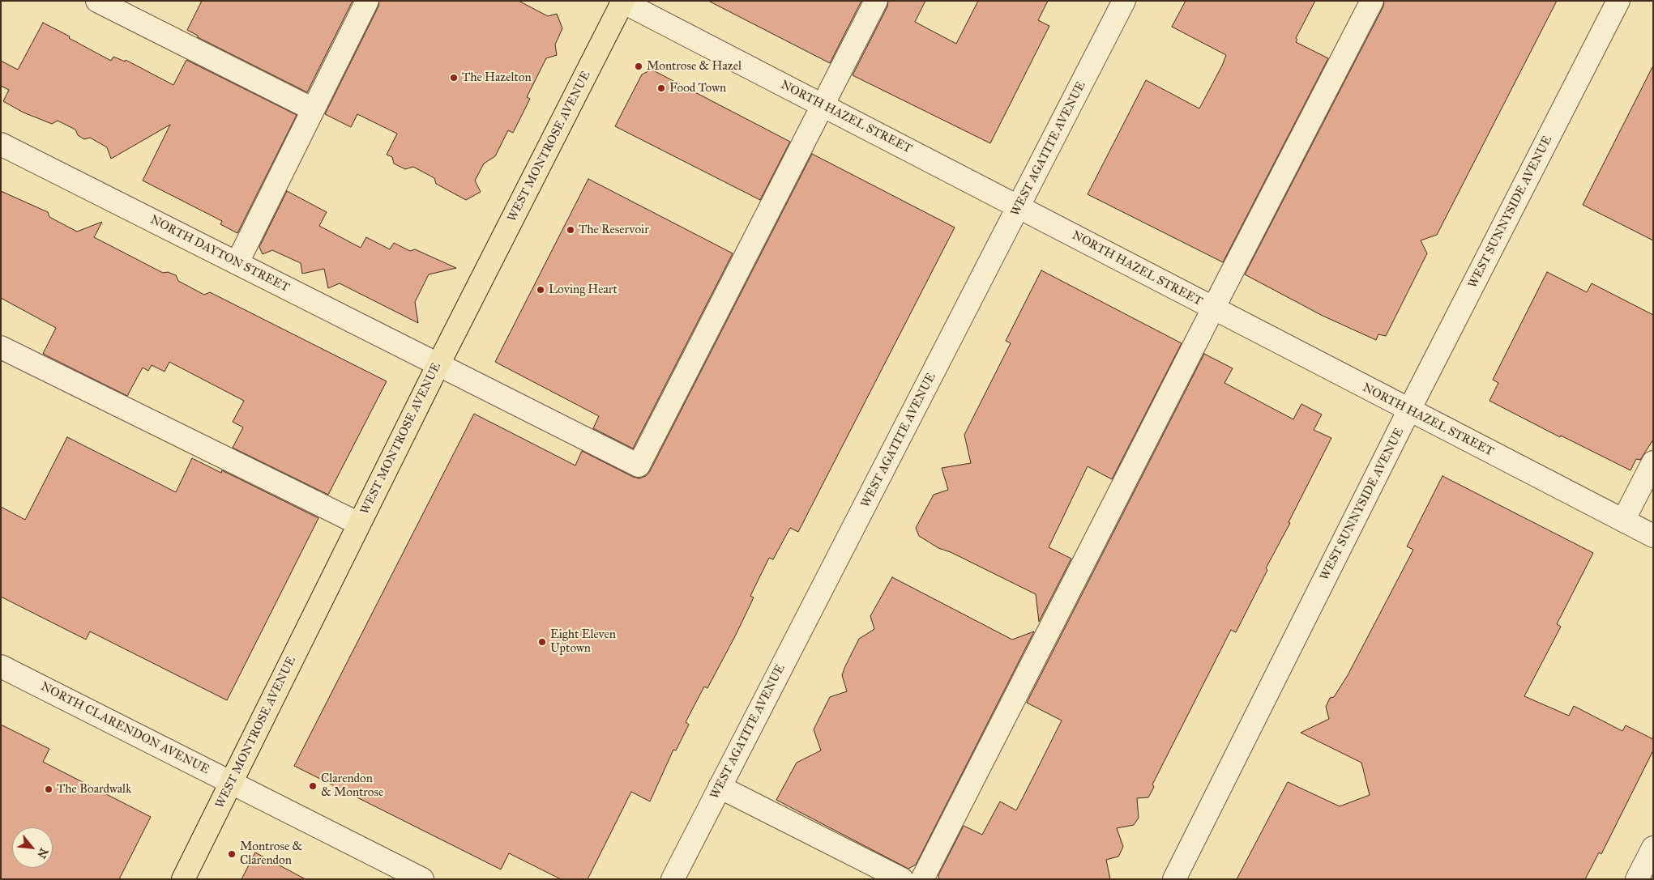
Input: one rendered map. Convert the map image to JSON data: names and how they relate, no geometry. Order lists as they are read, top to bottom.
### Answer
{
  "streets": {
    "main road": ["WEST MONTROSE AVENUE"],
    "street": [
      "NORTH HAZEL STREET",
      "WEST AGATITE AVENUE",
      "WEST SUNNYSIDE AVENUE",
      "NORTH DAYTON STREET",
      "NORTH CLARENDON AVENUE"
    ]
  },
  "crossings": [
    ["NORTH HAZEL STREET", "WEST MONTROSE AVENUE"],
    ["NORTH HAZEL STREET", "WEST AGATITE AVENUE"],
    ["NORTH HAZEL STREET", "WEST SUNNYSIDE AVENUE"],
    ["NORTH HAZEL STREET", "NORTH DAYTON STREET"],
    ["WEST MONTROSE AVENUE", "NORTH DAYTON STREET"],
    ["WEST MONTROSE AVENUE", "NORTH CLARENDON AVENUE"]
  ],
  "places": [
    "Montrose & Hazel",
    "The Hazelton",
    "Food Town",
    "The Reservoir",
    "Loving Heart",
    "Eight Eleven Uptown",
    "Clarendon & Montrose",
    "The Boardwalk",
    "Montrose & Clarendon"
  ],
  "north": "bottom right"
}
